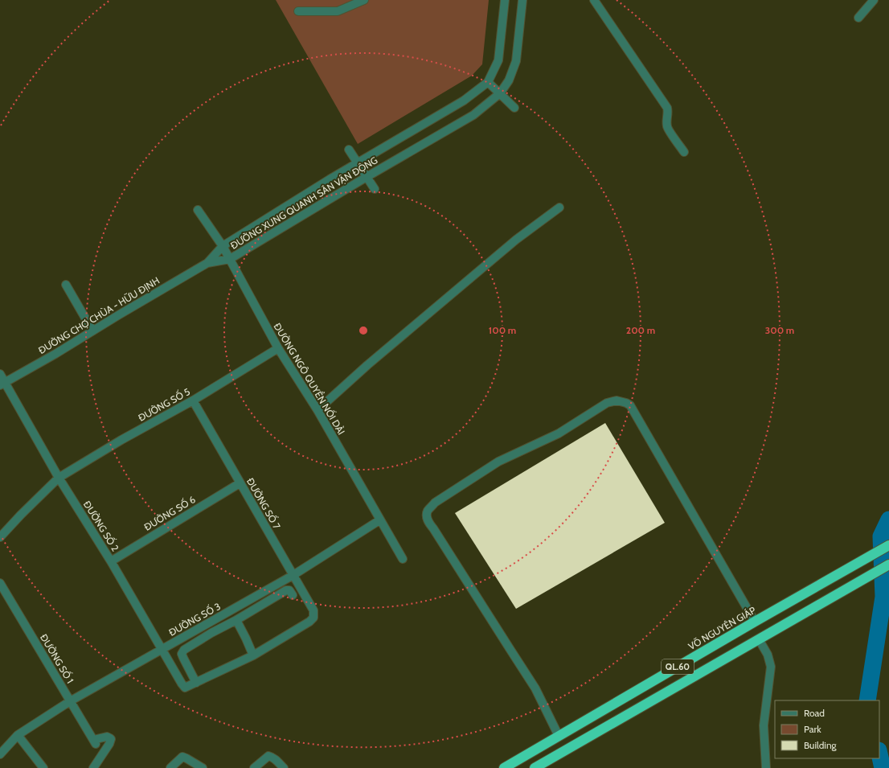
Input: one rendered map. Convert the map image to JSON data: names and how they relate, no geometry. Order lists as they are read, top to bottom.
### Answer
{
  "streets": {
    "highway": ["VÕ NGUYÊN GIÁP", "QL.60"],
    "street": [
      "ĐƯỜNG XUNG QUANH SÂN VẬN ĐỘNG",
      "ĐƯỜNG CHỢ CHÙA - HỮU ĐỊNH",
      "ĐƯỜNG NGÔ QUYỀN NỐI DÀI",
      "ĐƯỜNG SỐ 5",
      "ĐƯỜNG SỐ 7",
      "ĐƯỜNG SỐ 6",
      "ĐƯỜNG SỐ 2",
      "ĐƯỜNG SỐ 3",
      "ĐƯỜNG SỐ 1"
    ]
  },
  "crossings": [
    ["ĐƯỜNG XUNG QUANH SÂN VẬN ĐỘNG", "ĐƯỜNG CHỢ CHÙA - HỮU ĐỊNH"],
    ["ĐƯỜNG XUNG QUANH SÂN VẬN ĐỘNG", "ĐƯỜNG NGÔ QUYỀN NỐI DÀI"],
    ["ĐƯỜNG CHỢ CHÙA - HỮU ĐỊNH", "ĐƯỜNG SỐ 2"],
    ["ĐƯỜNG NGÔ QUYỀN NỐI DÀI", "ĐƯỜNG SỐ 5"],
    ["ĐƯỜNG NGÔ QUYỀN NỐI DÀI", "ĐƯỜNG SỐ 3"],
    ["ĐƯỜNG SỐ 5", "ĐƯỜNG SỐ 7"],
    ["ĐƯỜNG SỐ 5", "ĐƯỜNG SỐ 2"],
    ["ĐƯỜNG SỐ 7", "ĐƯỜNG SỐ 6"],
    ["ĐƯỜNG SỐ 7", "ĐƯỜNG SỐ 3"],
    ["ĐƯỜNG SỐ 6", "ĐƯỜNG SỐ 2"],
    ["ĐƯỜNG SỐ 2", "ĐƯỜNG SỐ 3"],
    ["ĐƯỜNG SỐ 3", "ĐƯỜNG SỐ 1"]
  ],
  "legend": ["Road", "Park", "Building"],
  "rings": ["100 m", "200 m", "300 m"]
}
